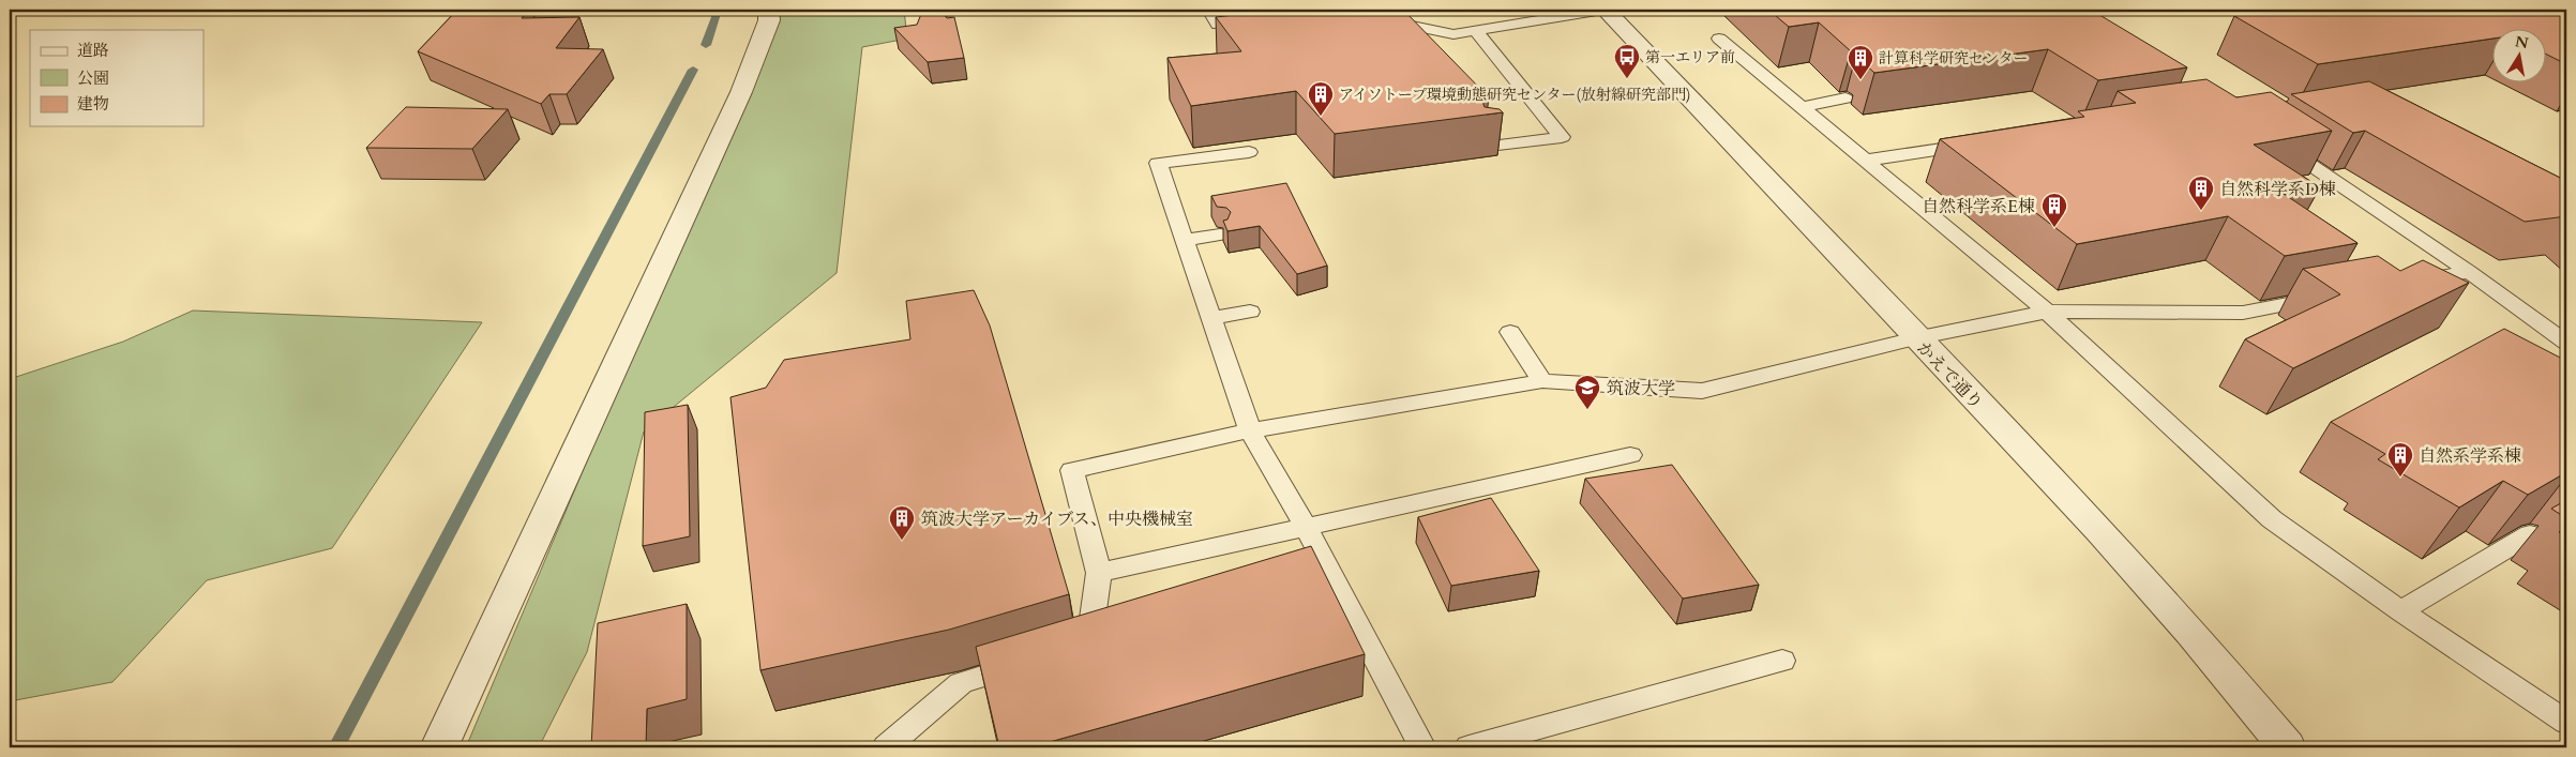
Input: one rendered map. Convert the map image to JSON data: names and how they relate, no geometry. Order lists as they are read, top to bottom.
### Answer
{
  "streets": {
    "street": ["かえで通り"]
  },
  "places": {
    "bus stop": ["第一エリア前"],
    "building": [
      "計算科学研究センター",
      "アイソトープ環境動態研究センター(放射線研究部門)",
      "自然科学系D棟",
      "自然科学系E棟",
      "自然系学系棟",
      "筑波大学アーカイブス、中央機械室"
    ],
    "school or university": ["筑波大学"]
  },
  "legend": ["道路", "公園", "建物"],
  "north": "top"
}
